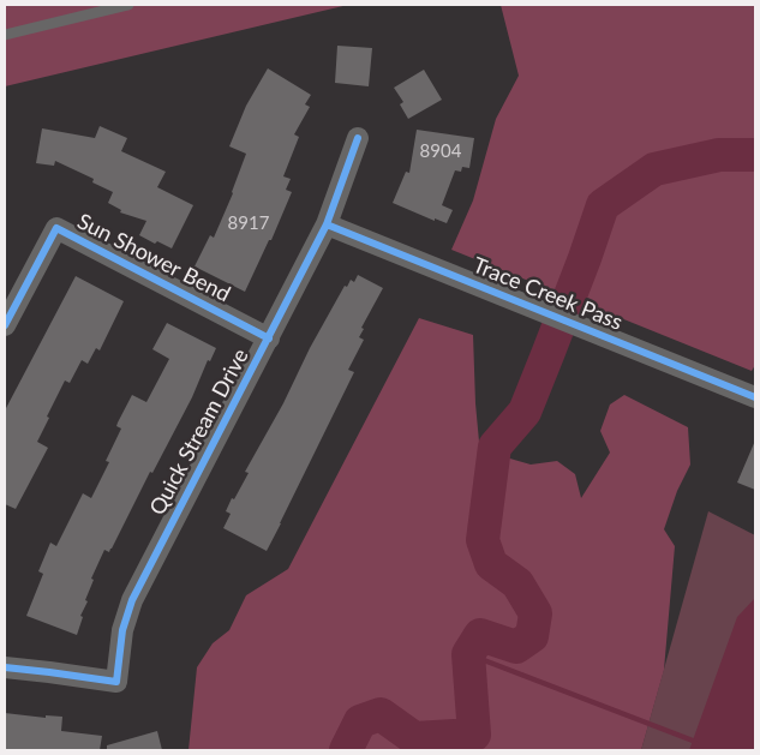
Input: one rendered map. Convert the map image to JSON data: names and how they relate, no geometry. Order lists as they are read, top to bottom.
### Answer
{
  "streets": {
    "street": ["Sun Shower Bend", "Trace Creek Pass", "Quick Stream Drive"]
  },
  "crossings": [
    ["Sun Shower Bend", "Quick Stream Drive"],
    ["Trace Creek Pass", "Quick Stream Drive"]
  ],
  "house_numbers": ["8904", "8917"]
}
